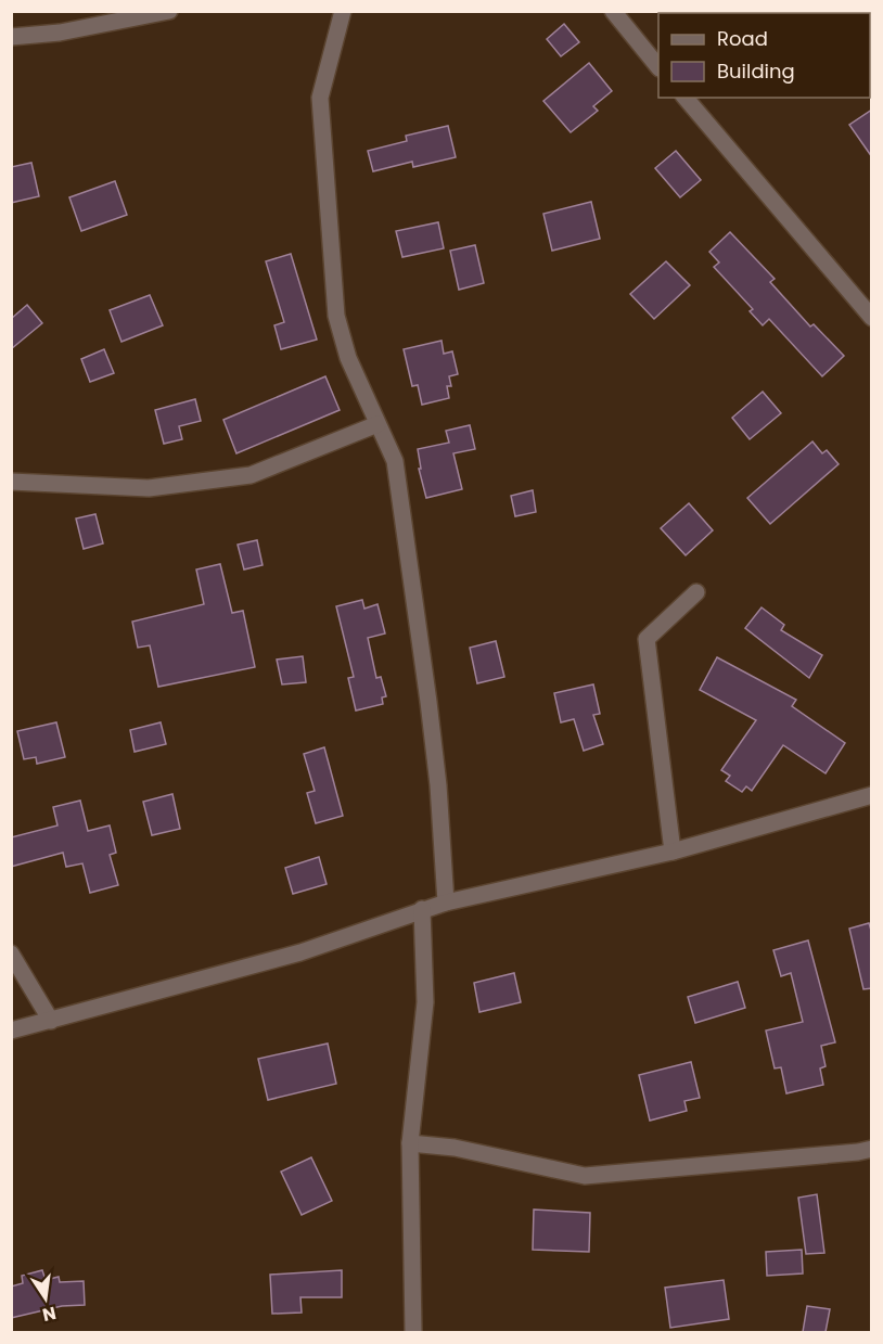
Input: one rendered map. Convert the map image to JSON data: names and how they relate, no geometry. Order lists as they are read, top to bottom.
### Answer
{
  "legend": ["Road", "Building"],
  "north": "bottom"
}
